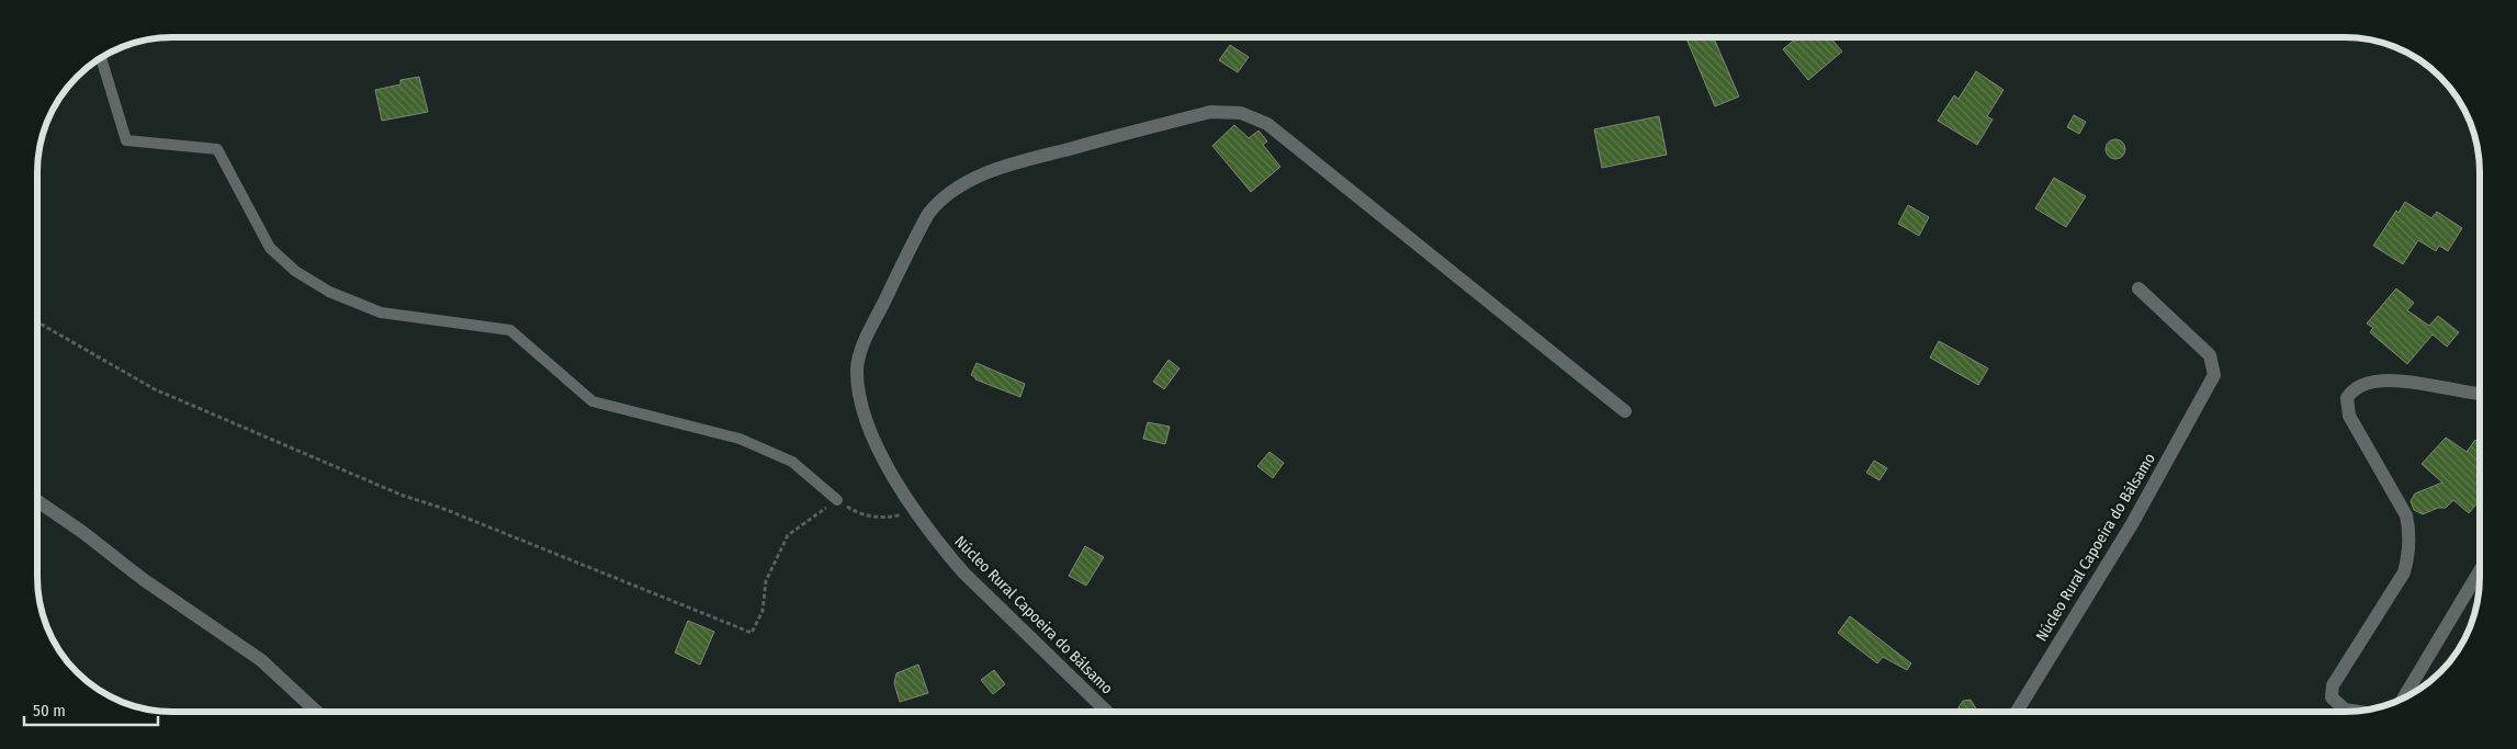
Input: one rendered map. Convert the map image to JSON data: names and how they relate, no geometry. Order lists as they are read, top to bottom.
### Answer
{
  "streets": {
    "street": ["Núcleo Rural Capoeira do Bálsamo"]
  },
  "scale_bar": "50 m"
}
